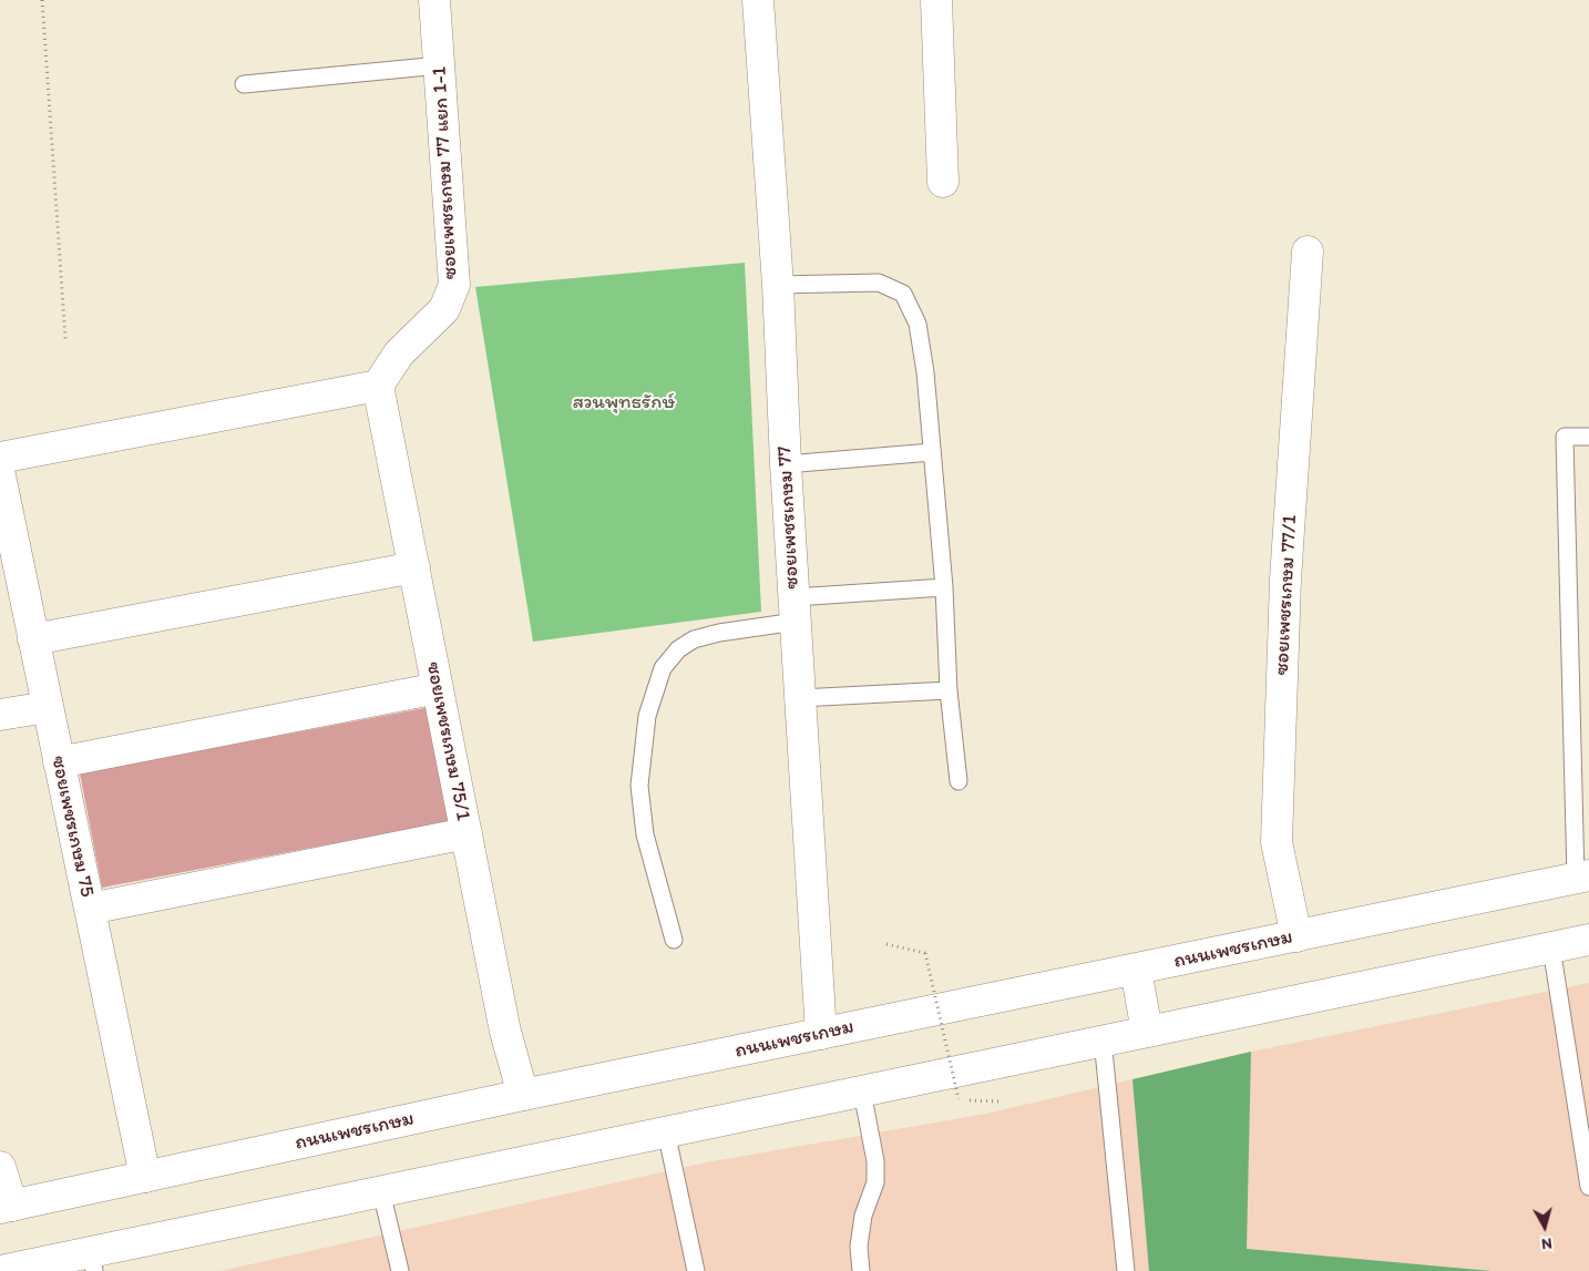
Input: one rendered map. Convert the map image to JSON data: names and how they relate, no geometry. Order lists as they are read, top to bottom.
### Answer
{
  "streets": {
    "street": [
      "ซอยเพชรเกษม 77 แยก 1-1",
      "ซอยเพชรเกษม 77",
      "ซอยเพชรเกษม 77/1",
      "ซอยเพชรเกษม 75/1",
      "ซอยเพชรเกษม 75",
      "ถนนเพชรเกษม"
    ]
  },
  "crossings": [
    ["ซอยเพชรเกษม 77 แยก 1-1", "ซอยเพชรเกษม 75/1"],
    ["ซอยเพชรเกษม 77", "ถนนเพชรเกษม"],
    ["ซอยเพชรเกษม 77/1", "ถนนเพชรเกษม"],
    ["ซอยเพชรเกษม 75/1", "ถนนเพชรเกษม"],
    ["ซอยเพชรเกษม 75", "ถนนเพชรเกษม"]
  ],
  "parks": ["สวนพุทธรักษ์"],
  "north": "bottom"
}
